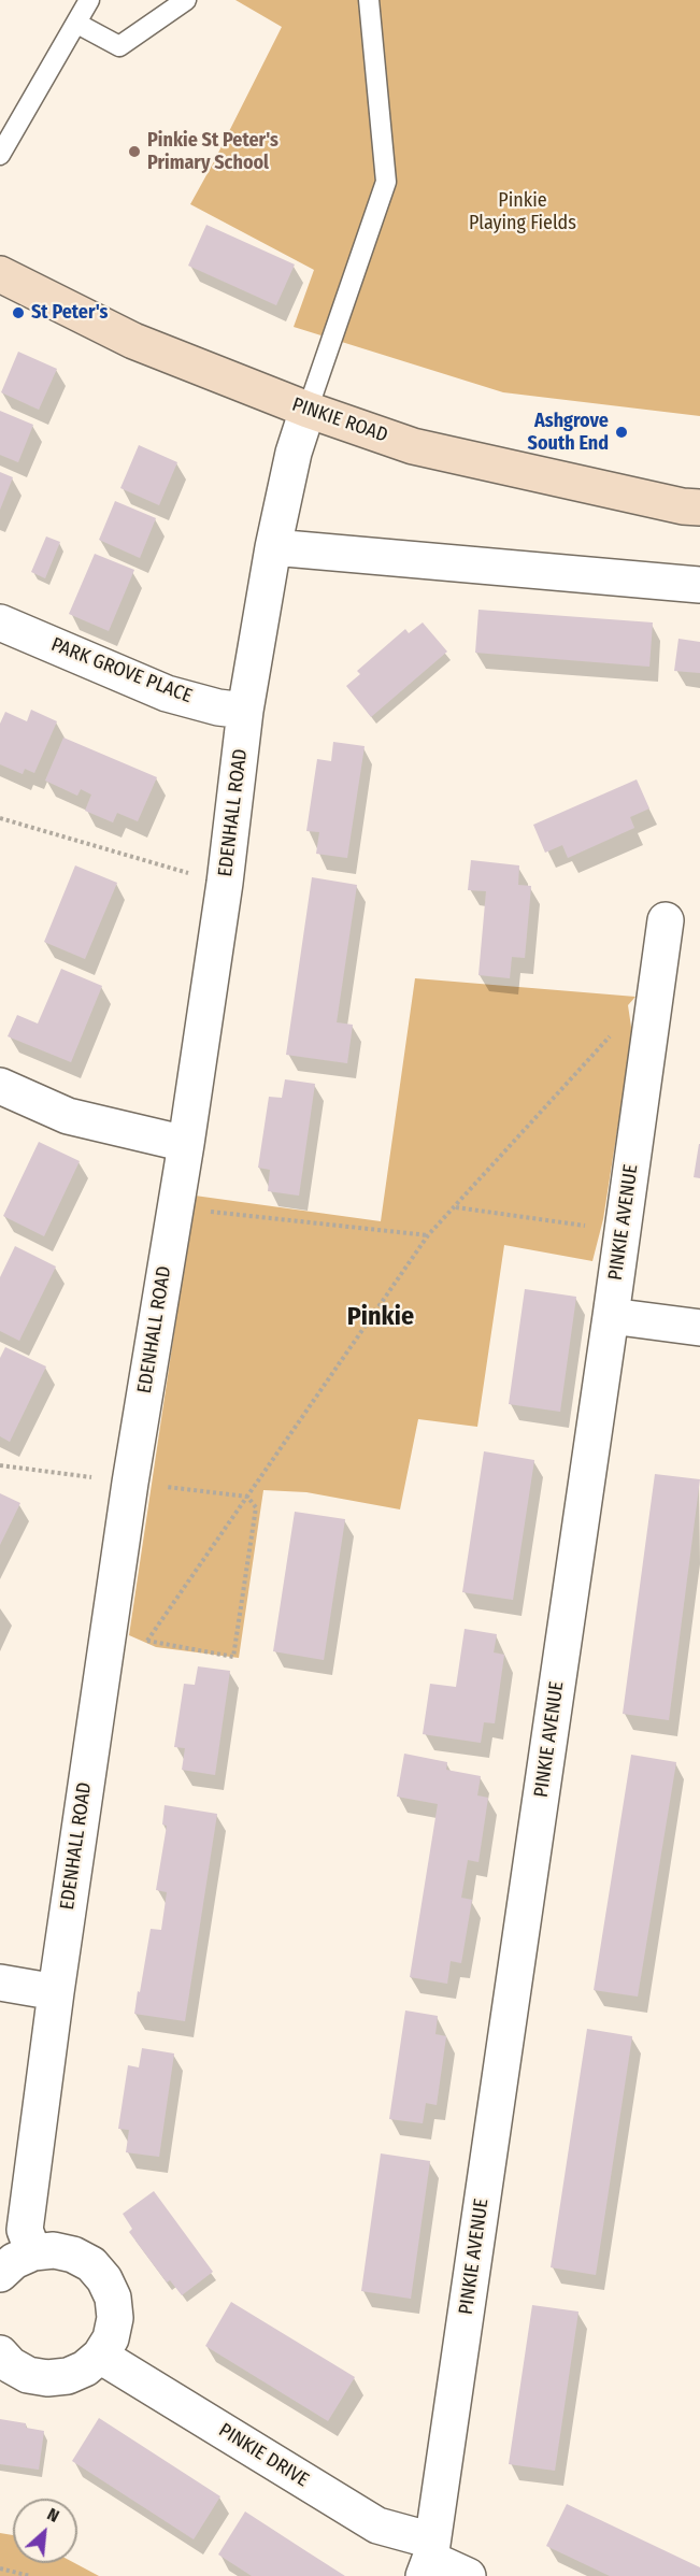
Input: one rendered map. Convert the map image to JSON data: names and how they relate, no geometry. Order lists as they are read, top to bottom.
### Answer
{
  "streets": {
    "main road": ["PINKIE ROAD"],
    "street": [
      "PARK GROVE PLACE",
      "EDENHALL ROAD",
      "PINKIE AVENUE",
      "PINKIE DRIVE"
    ]
  },
  "crossings": [
    ["PINKIE ROAD", "EDENHALL ROAD"],
    ["PARK GROVE PLACE", "EDENHALL ROAD"],
    ["PINKIE AVENUE", "PINKIE DRIVE"]
  ],
  "districts": ["Pinkie"],
  "parks": ["Pinkie Playing Fields"],
  "places": ["Pinkie St Peter's Primary School", "St Peter's", "Ashgrove South End"],
  "north": "top right"
}
